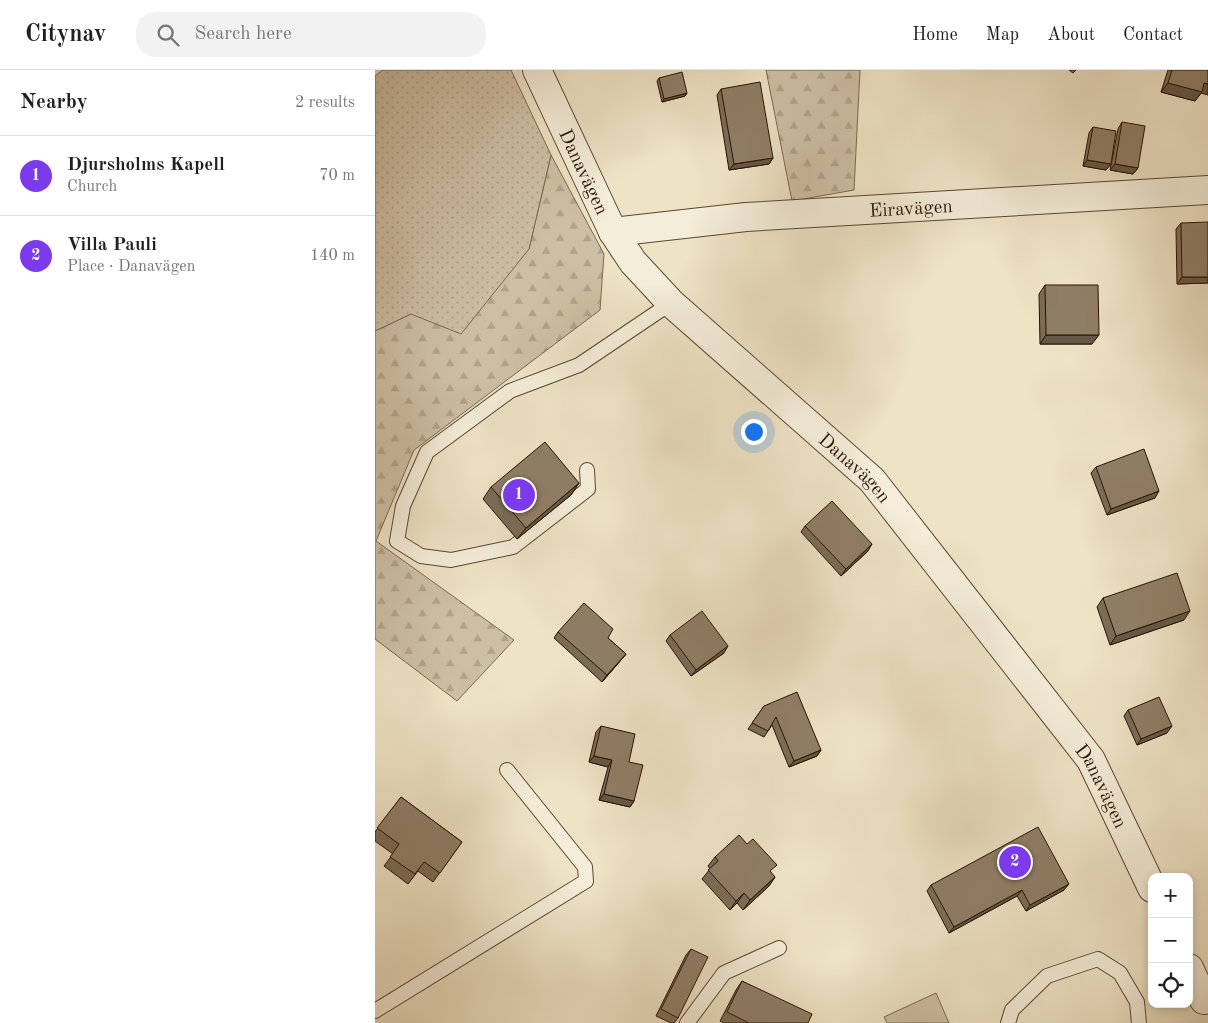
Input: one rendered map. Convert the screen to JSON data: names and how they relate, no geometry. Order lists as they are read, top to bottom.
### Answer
{
  "streets": {
    "street": ["Danavägen", "Eiravägen"]
  },
  "crossings": [
    ["Danavägen", "Eiravägen"]
  ],
  "page": {
    "header": "Citynav",
    "search": "Search here",
    "nav": [
      "Home",
      "Map",
      "About",
      "Contact"
    ],
    "heading": ["Nearby", "2 results"],
    "list": [
      {
        "mark": "1",
        "name": "Djursholms Kapell",
        "note": "Church",
        "value": "70 m"
      },
      {
        "mark": "2",
        "name": "Villa Pauli",
        "note": "Place · Danavägen",
        "value": "140 m"
      }
    ],
    "pins": ["1", "2"],
    "map_buttons": ["+", "−"]
  }
}
